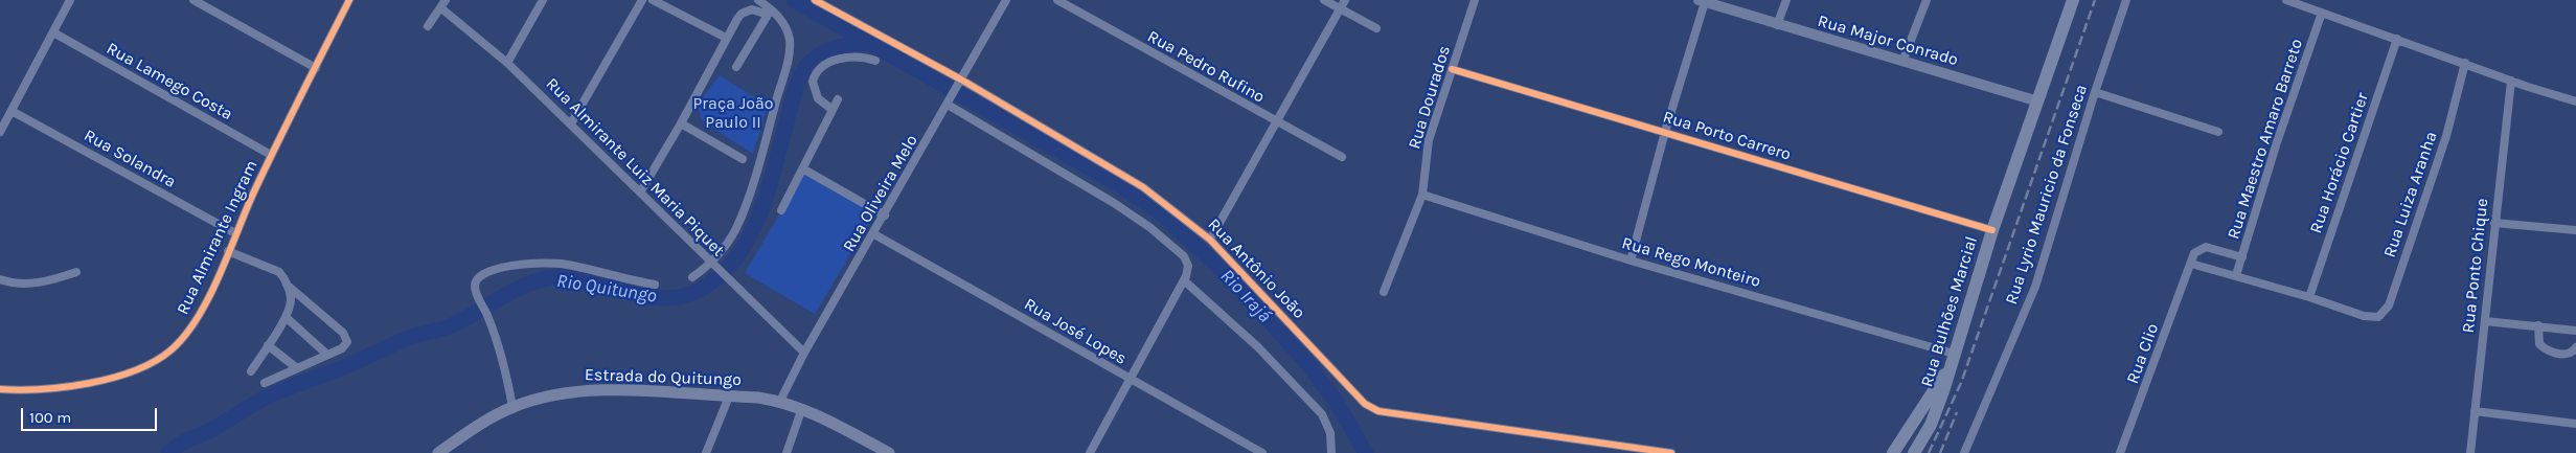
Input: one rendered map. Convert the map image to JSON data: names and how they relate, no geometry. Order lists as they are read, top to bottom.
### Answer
{
  "streets": {
    "main road": ["Rua Bulhões Marcial", "Estrada do Quitungo"],
    "street": [
      "Rua Major Conrado",
      "Rua Pedro Rufino",
      "Rua Lamego Costa",
      "Rua Dourados",
      "Rua Porto Carrero",
      "Rua Maestro Amaro Barreto",
      "Rua Solandra",
      "Rua Horácio Cartier",
      "Rua Almirante Luiz Maria Piquet",
      "Rua Oliveira Melo",
      "Rua Lyrio Mauricio da Fonseca",
      "Rua Luiza Aranha",
      "Rua Almirante Ingram",
      "Rua Rego Monteiro",
      "Rua Ponto Chique",
      "Rua Antônio João",
      "Rua José Lopes",
      "Rua Clio"
    ]
  },
  "crossings": [
    ["Rua Major Conrado", "Rua Bulhões Marcial"],
    ["Rua Lamego Costa", "Rua Almirante Ingram"],
    ["Rua Dourados", "Rua Porto Carrero"],
    ["Rua Dourados", "Rua Rego Monteiro"],
    ["Rua Porto Carrero", "Rua Bulhões Marcial"],
    ["Rua Solandra", "Rua Almirante Ingram"],
    ["Rua Horácio Cartier", "Rua Luiza Aranha"],
    ["Rua Almirante Luiz Maria Piquet", "Rua Oliveira Melo"],
    ["Rua Oliveira Melo", "Rua Antônio João"],
    ["Rua Oliveira Melo", "Rua José Lopes"],
    ["Rua Oliveira Melo", "Estrada do Quitungo"],
    ["Rua Rego Monteiro", "Rua Bulhões Marcial"]
  ],
  "water": ["Rio Quitungo", "Rio Irajá"],
  "parks": ["Praça João Paulo II"],
  "scale_bar": "100 m"
}
